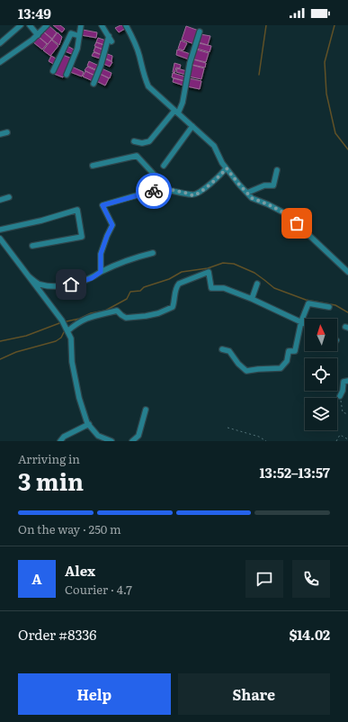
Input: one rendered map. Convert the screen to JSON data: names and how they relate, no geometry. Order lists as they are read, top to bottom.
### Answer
{
  "north": "top",
  "page": {
    "status": "13:49",
    "heading": ["3 min", "Arriving in", "13:52–13:57"],
    "panel": [
      "Alex",
      "Courier · 4.7",
      "Order #8336",
      "$14.02"
    ],
    "bar": "On the way · 250 m",
    "round": "A",
    "buttons": ["Help", "Share"]
  }
}
